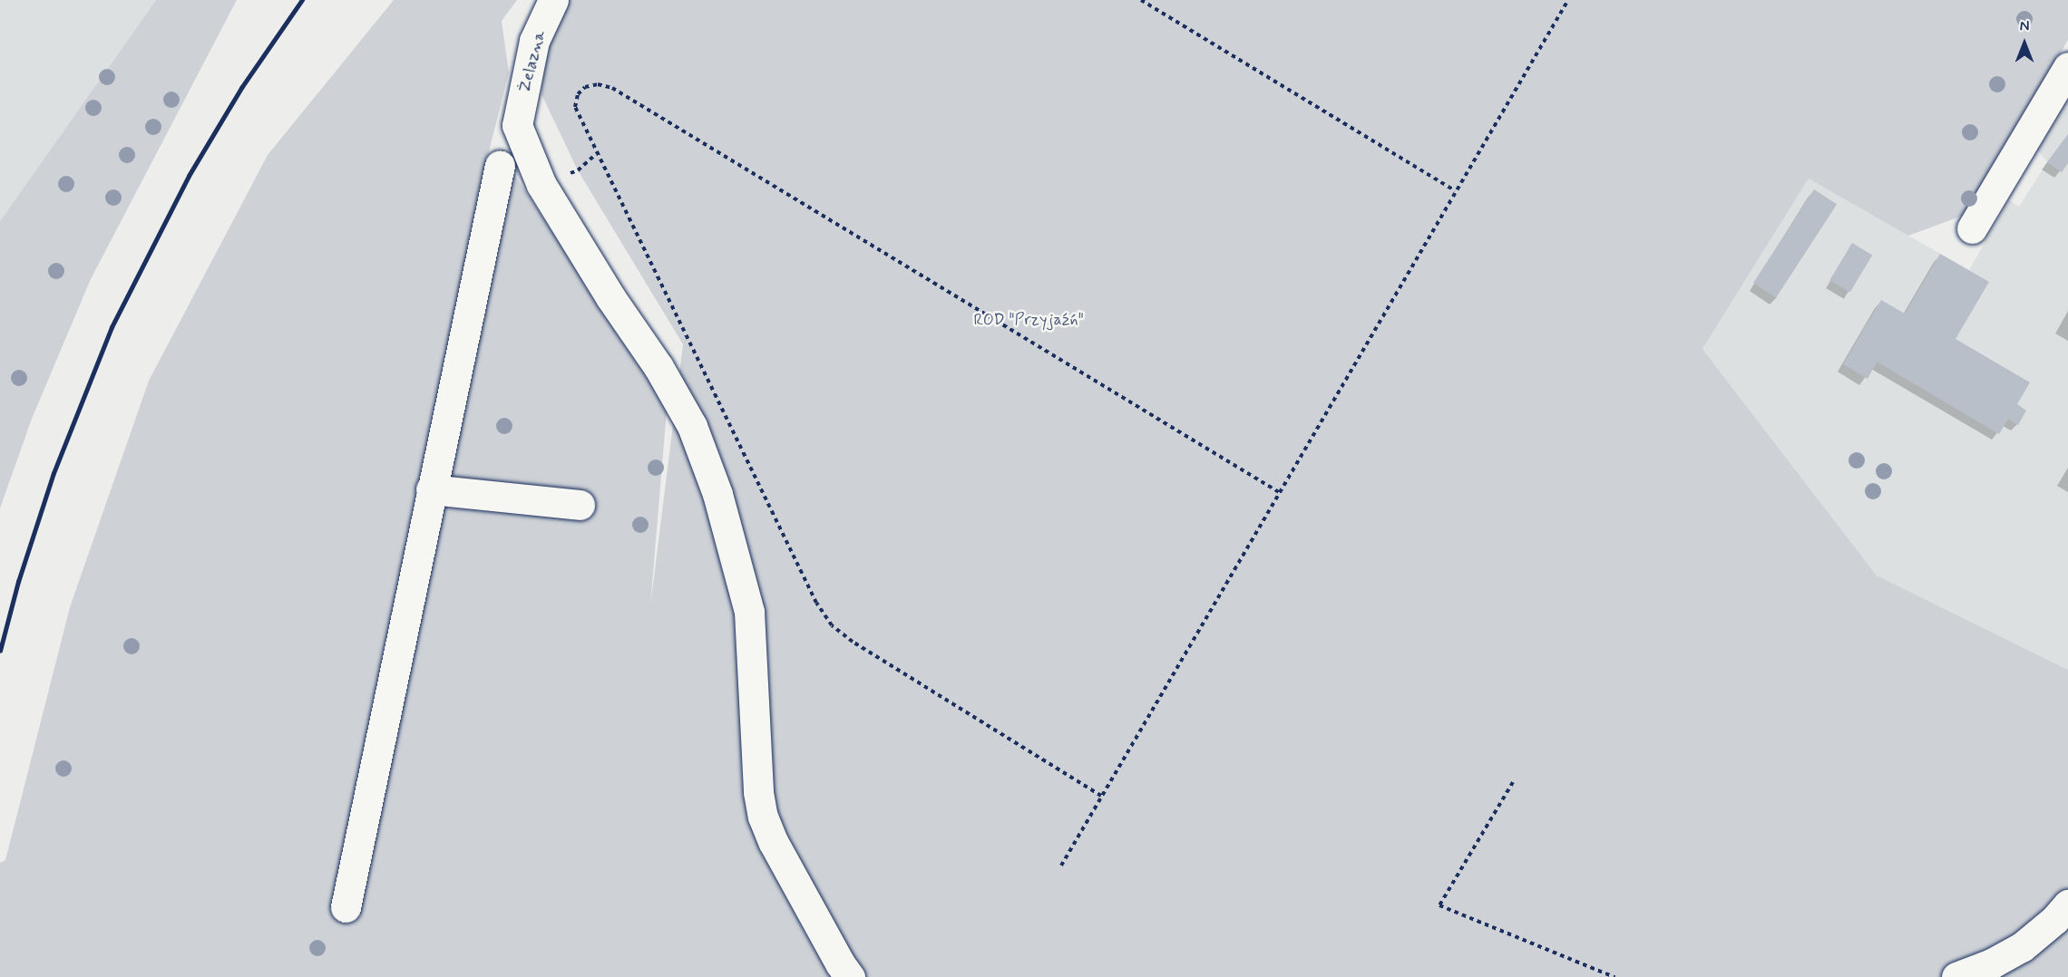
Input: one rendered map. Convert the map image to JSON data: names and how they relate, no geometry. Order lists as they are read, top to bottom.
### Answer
{
  "streets": {
    "street": ["Żelazna"]
  },
  "parks": ["ROD \"Przyjaźń\""],
  "north": "top"
}
